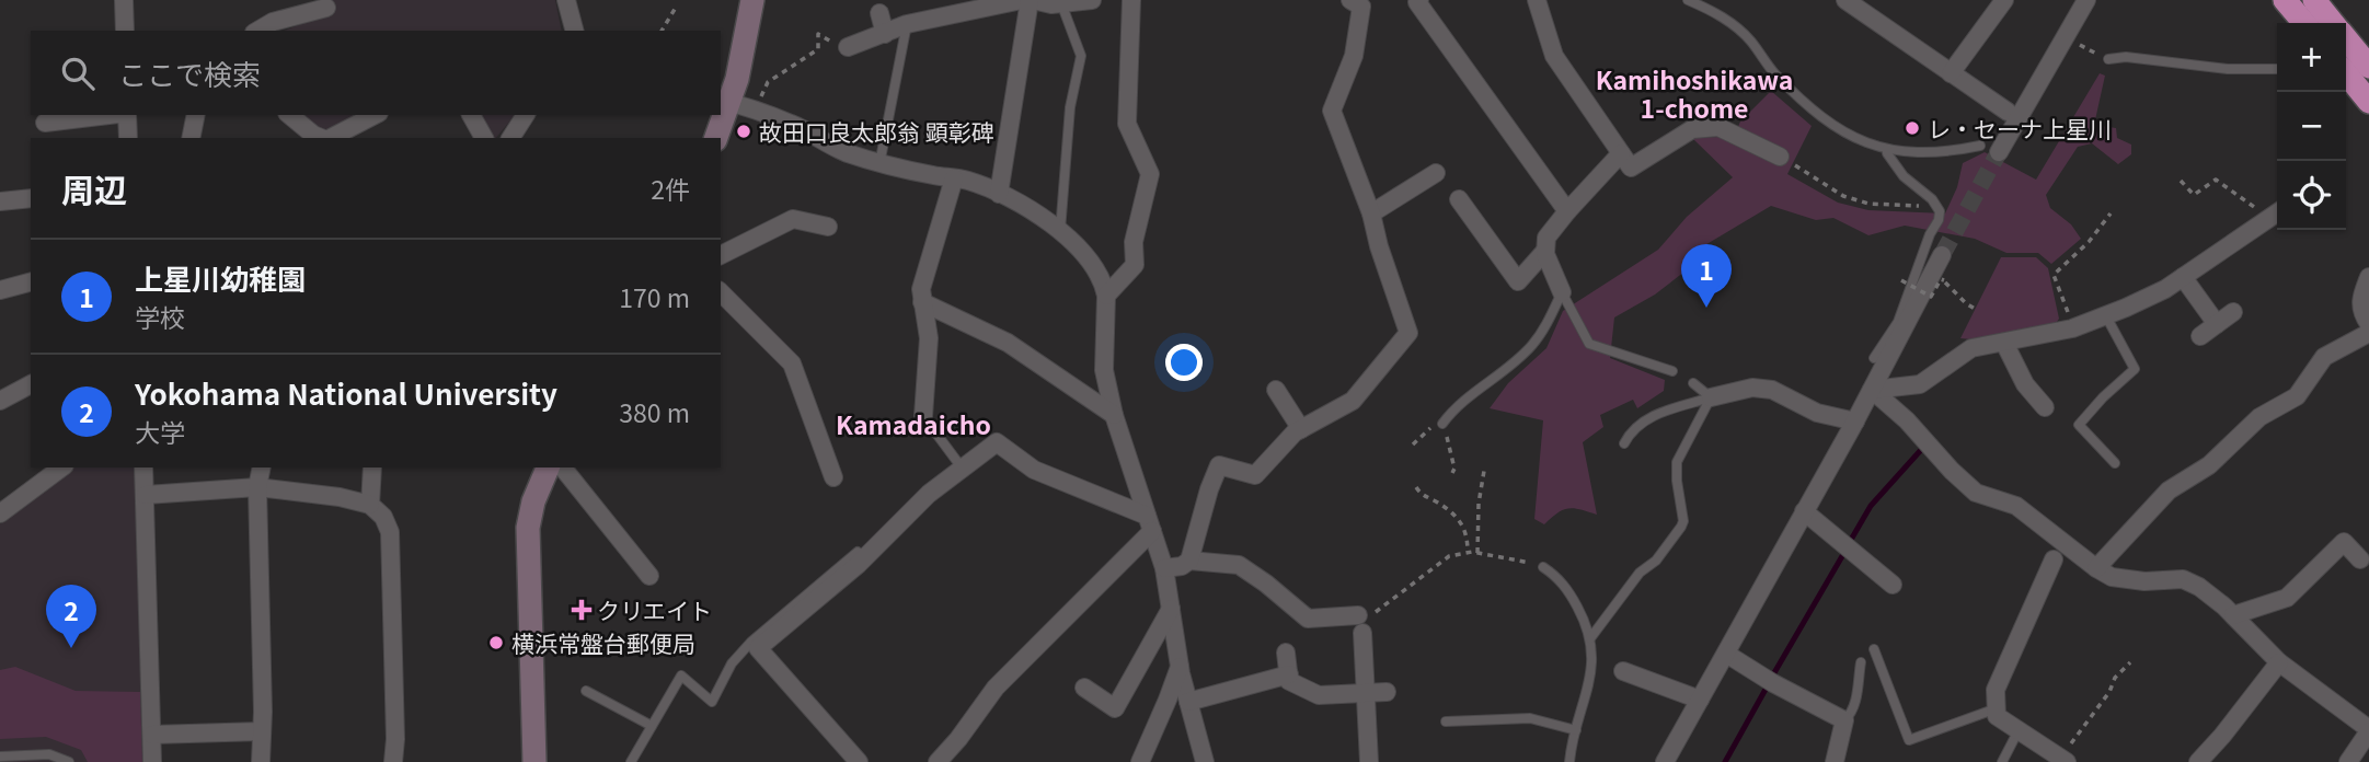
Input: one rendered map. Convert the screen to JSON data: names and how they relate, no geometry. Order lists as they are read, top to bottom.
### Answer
{
  "districts": ["Kamihoshikawa 1-chome", "Kamadaicho"],
  "places": {
    "other": ["レ・セーナ上星川", "故田口良太郎翁 顕彰碑", "横浜常盤台郵便局"],
    "health": ["クリエイト"]
  },
  "page": {
    "map_buttons": ["+", "−"],
    "search": "ここで検索",
    "heading": ["周辺", "2件"],
    "list": [
      {
        "mark": "1",
        "name": "上星川幼稚園",
        "note": "学校",
        "value": "170 m"
      },
      {
        "mark": "2",
        "name": "Yokohama National University",
        "note": "大学",
        "value": "380 m"
      }
    ],
    "pins": ["1", "2"]
  }
}
